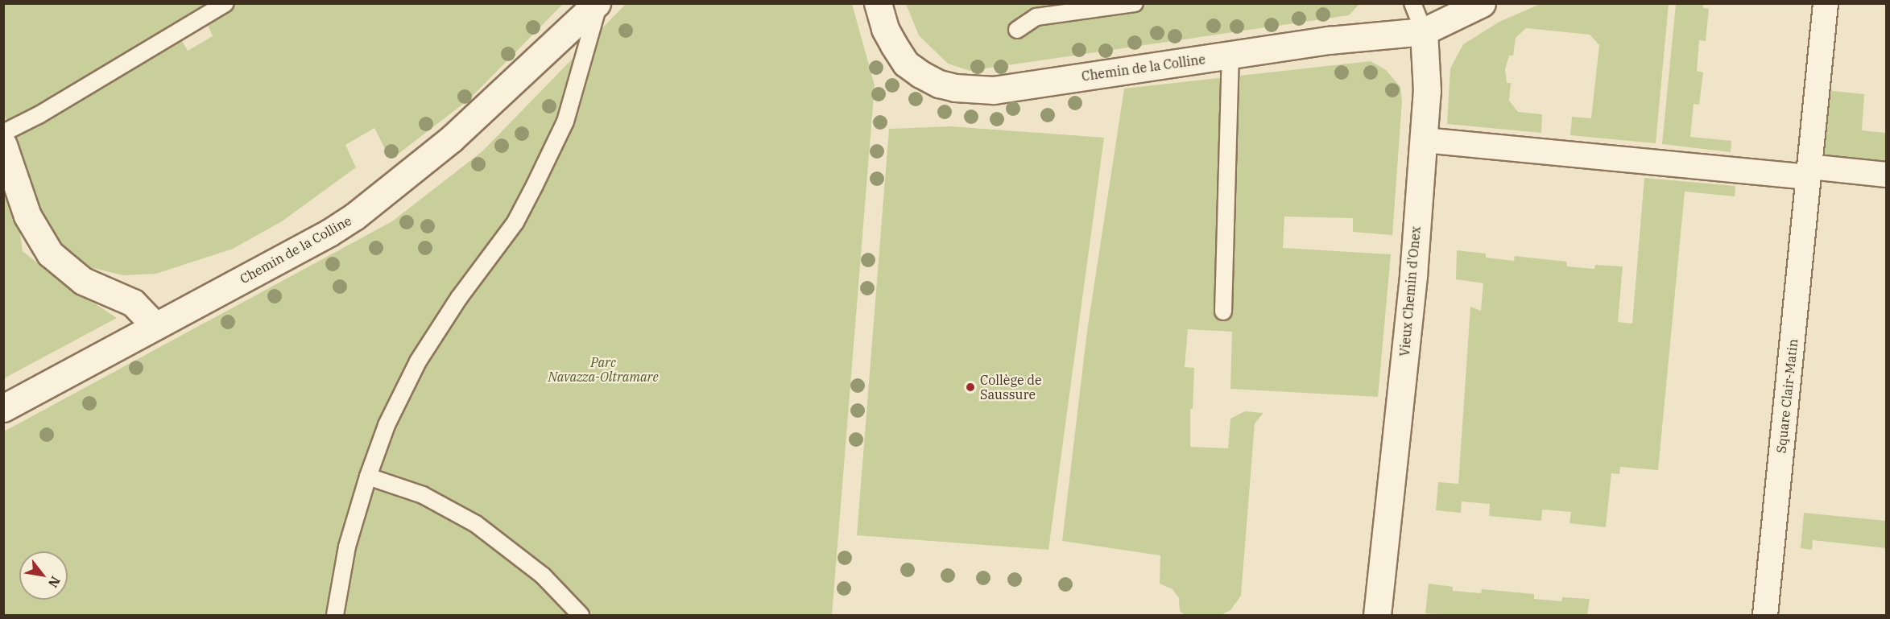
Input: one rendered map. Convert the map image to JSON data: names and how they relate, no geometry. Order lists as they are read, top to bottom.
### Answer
{
  "streets": {
    "street": ["Chemin de la Colline", "Vieux Chemin d'Onex", "Square Clair-Matin"]
  },
  "crossings": [
    ["Chemin de la Colline", "Vieux Chemin d'Onex"]
  ],
  "parks": ["Parc Navazza-Oltramare"],
  "places": ["Collège de Saussure"],
  "north": "bottom right"
}
